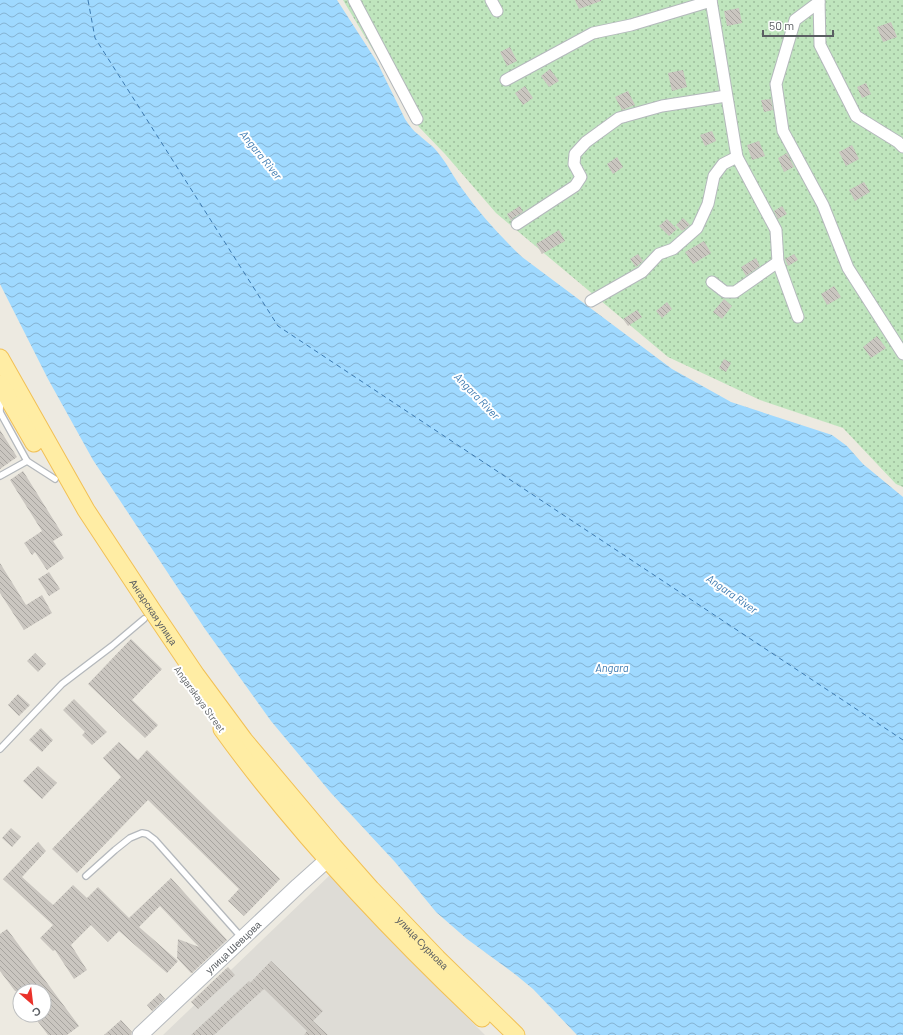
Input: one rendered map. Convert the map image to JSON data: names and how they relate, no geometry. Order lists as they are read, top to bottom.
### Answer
{
  "streets": {
    "main road": [
      "Ангарская улица",
      "Angarskaya Street",
      "улица Сурнова",
      "улица Шевцова"
    ]
  },
  "crossings": [
    ["Ангарская улица", "Angarskaya Street"],
    ["Ангарская улица", "улица Сурнова"],
    ["Ангарская улица", "улица Шевцова"],
    ["Angarskaya Street", "улица Сурнова"],
    ["Angarskaya Street", "улица Шевцова"],
    ["улица Сурнова", "улица Шевцова"]
  ],
  "water": ["Angara River", "Angara"],
  "scale_bar": "50 m",
  "north": "bottom right"
}
